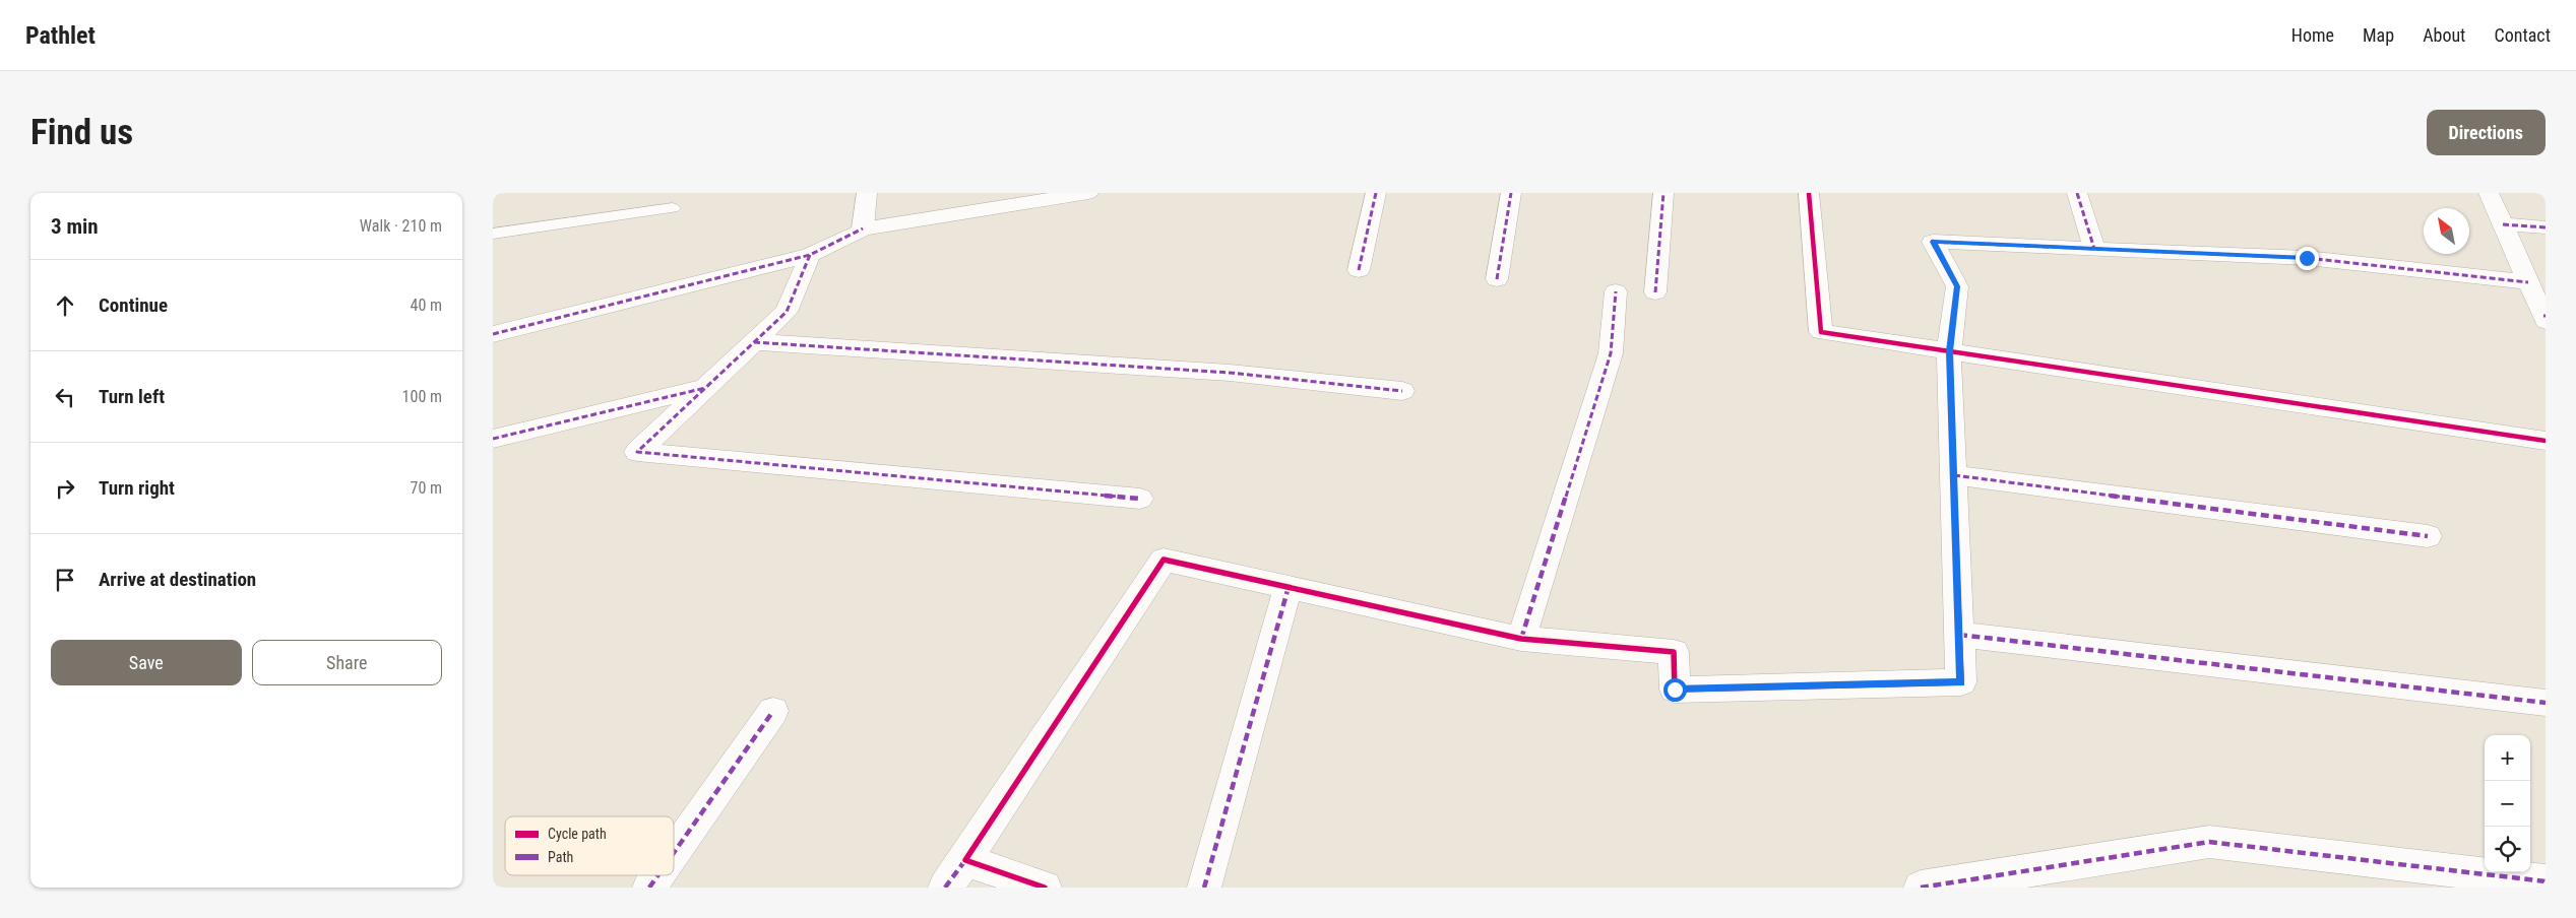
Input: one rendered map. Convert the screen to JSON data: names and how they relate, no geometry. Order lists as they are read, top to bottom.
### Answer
{
  "legend": ["Cycle path", "Path"],
  "north": "top left",
  "page": {
    "header": "Pathlet",
    "nav": [
      "Home",
      "Map",
      "About",
      "Contact"
    ],
    "buttons": [
      "Directions",
      ["Save", "Share"]
    ],
    "title": "Find us",
    "heading": ["3 min", "Walk · 210 m"],
    "list": [
      ["Continue", "40 m"],
      ["Turn left", "100 m"],
      ["Turn right", "70 m"],
      "Arrive at destination"
    ],
    "map_buttons": ["+", "−"]
  }
}
